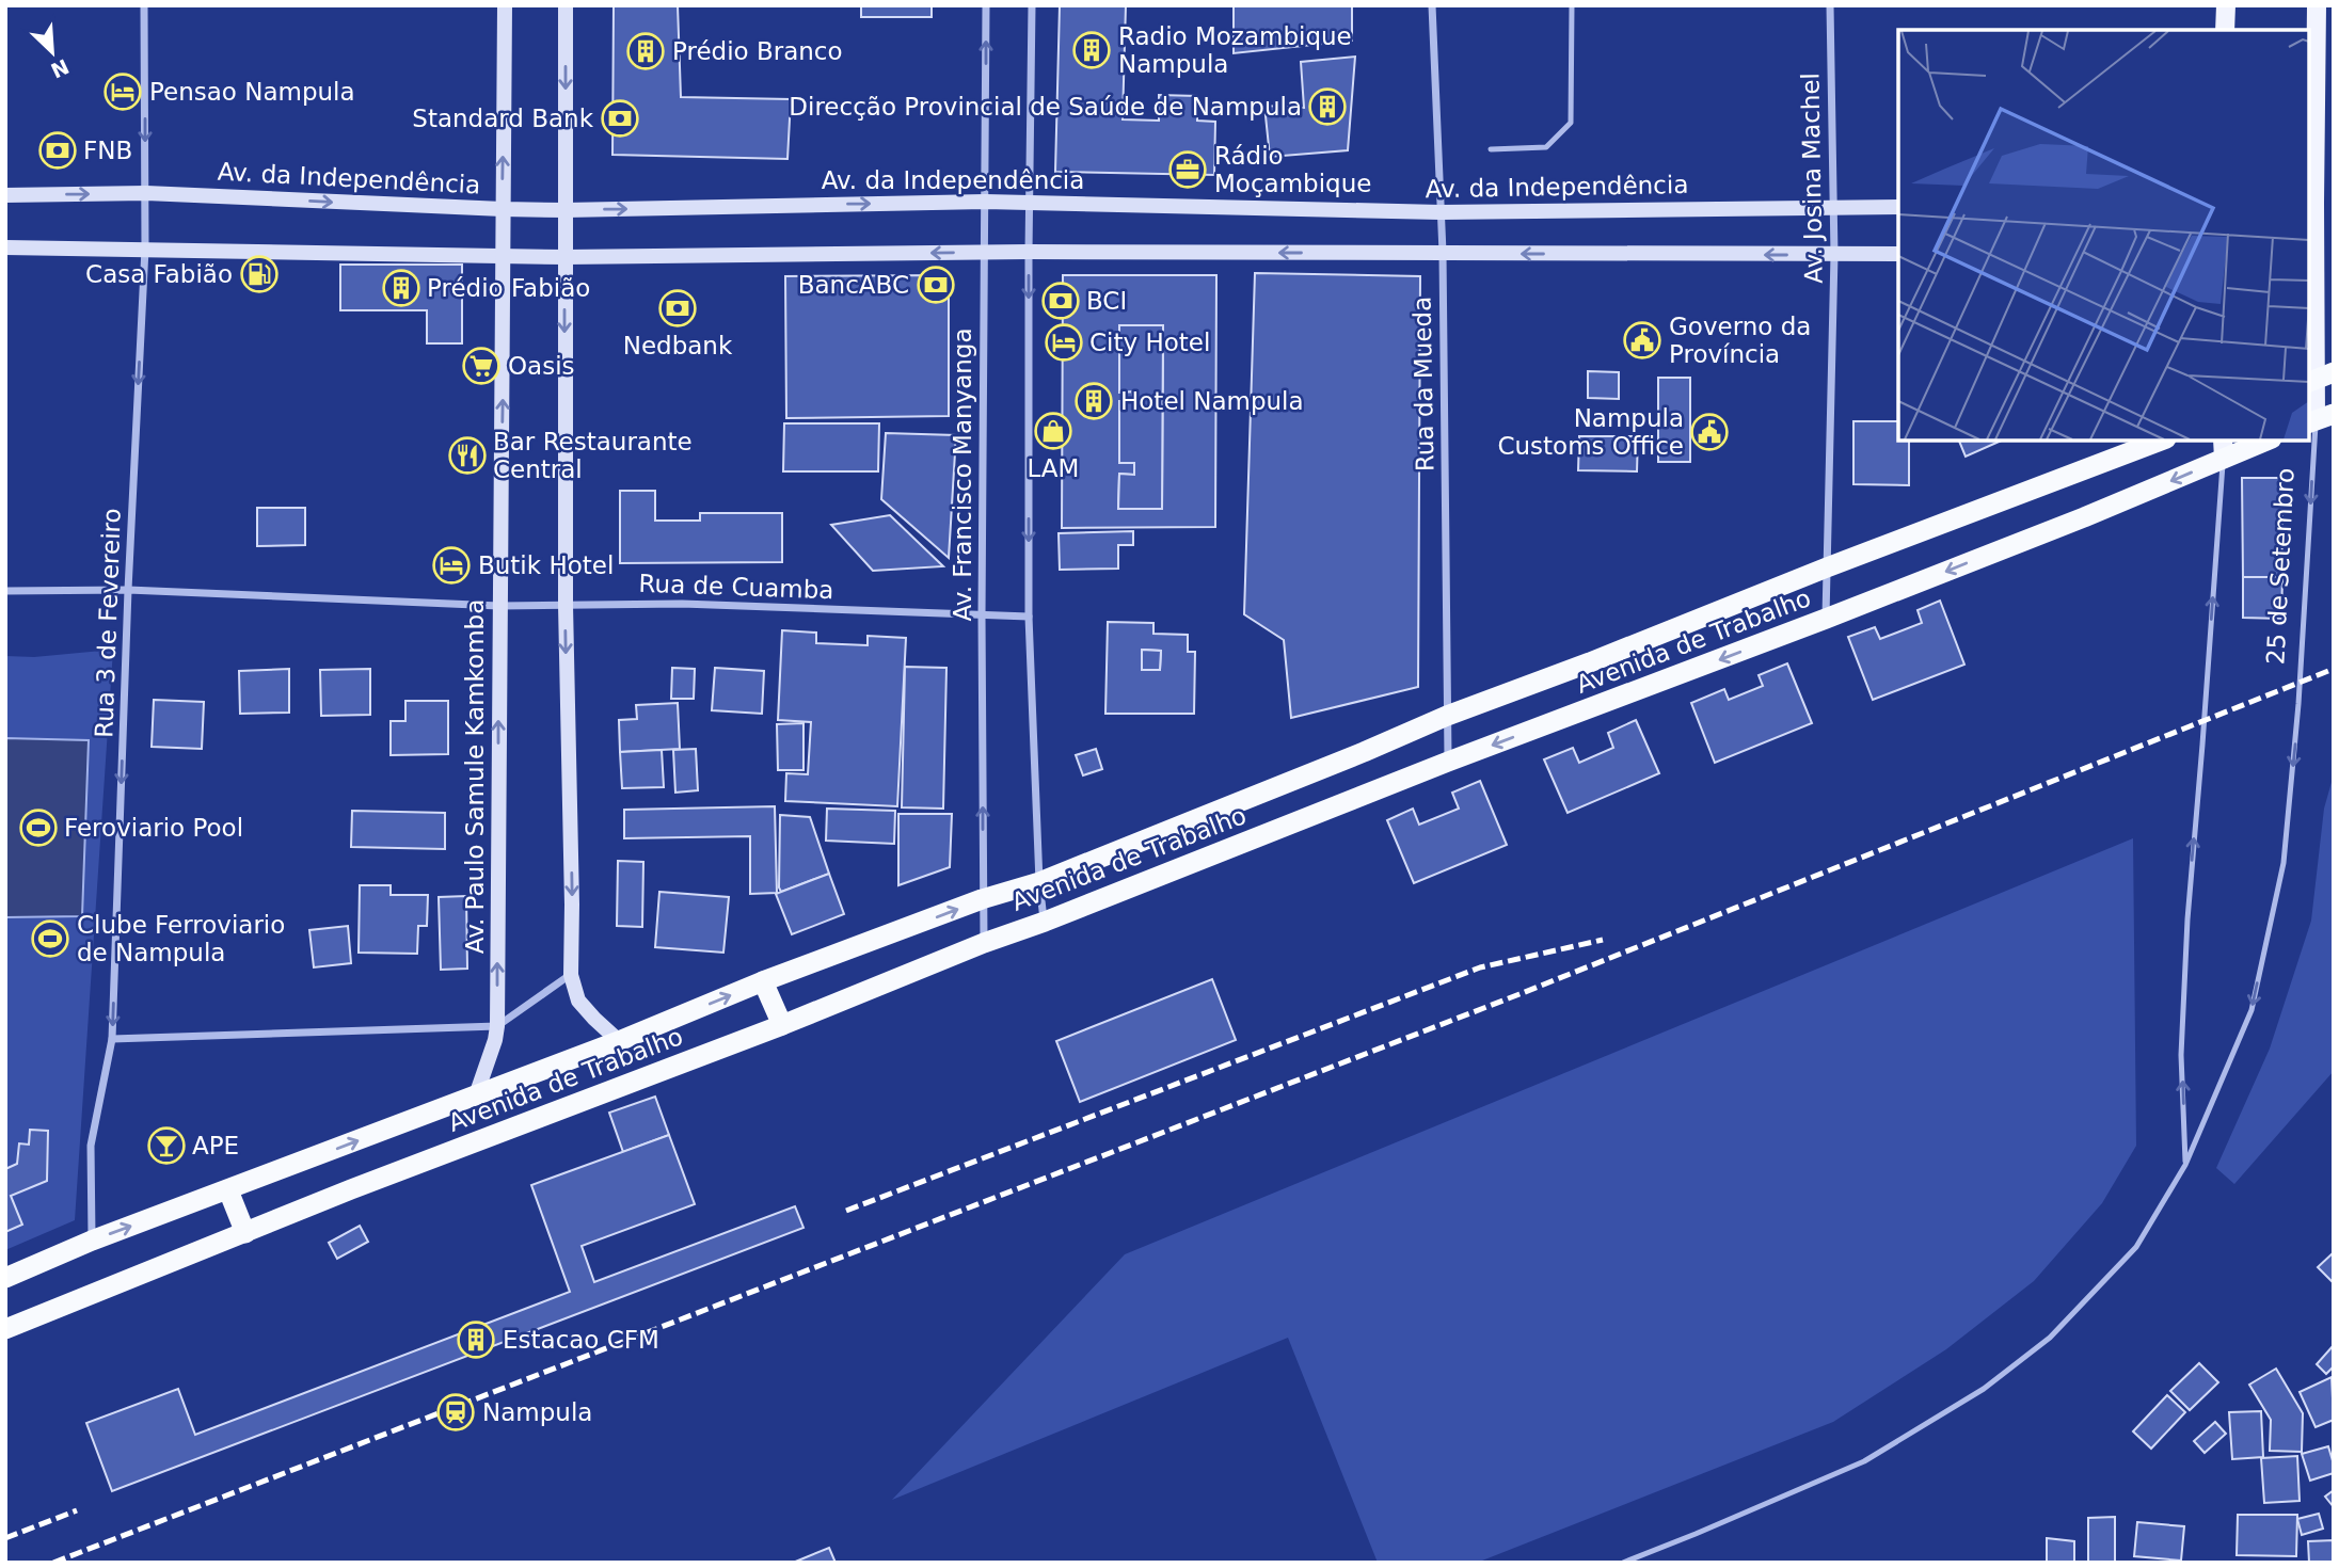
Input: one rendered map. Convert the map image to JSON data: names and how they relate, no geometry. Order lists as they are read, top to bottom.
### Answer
{
  "streets": {
    "highway": ["Avenida de Trabalho"],
    "main road": ["Av. da Independência", "25 de Setembro", "Av. Paulo Samule Kamkomba"],
    "street": [
      "Av. Josina Machel",
      "Rua da Mueda",
      "Av. Francisco Manyanga",
      "Rua de Cuamba",
      "Rua 3 de Fevereiro"
    ]
  },
  "crossings": [
    ["Av. da Independência", "Av. Josina Machel"],
    ["Av. da Independência", "Rua da Mueda"],
    ["Av. da Independência", "Av. Francisco Manyanga"],
    ["Av. da Independência", "Rua 3 de Fevereiro"],
    ["Av. da Independência", "Av. Paulo Samule Kamkomba"],
    ["Av. Josina Machel", "Avenida de Trabalho"],
    ["Rua da Mueda", "Avenida de Trabalho"],
    ["Av. Francisco Manyanga", "Rua de Cuamba"],
    ["Av. Francisco Manyanga", "Avenida de Trabalho"],
    ["Rua de Cuamba", "Rua 3 de Fevereiro"],
    ["Rua de Cuamba", "Av. Paulo Samule Kamkomba"],
    ["Rua 3 de Fevereiro", "Avenida de Trabalho"],
    ["Avenida de Trabalho", "Av. Paulo Samule Kamkomba"]
  ],
  "one_way": ["25 de Setembro", "Rua 3 de Fevereiro"],
  "places": {
    "building": [
      "Radio Mozambique Nampula",
      "Prédio Branco",
      "Direcção Provincial de Saúde de Nampula",
      "Prédio Fabião",
      "Hotel Nampula",
      "Estacao CFM"
    ],
    "hotel": ["Pensao Nampula", "City Hotel", "Butik Hotel"],
    "bank": [
      "Standard Bank",
      "FNB",
      "BancABC",
      "BCI",
      "Nedbank"
    ],
    "office": ["Rádio Moçambique"],
    "fuel station": ["Casa Fabião"],
    "public building": ["Governo da Província", "Nampula Customs Office"],
    "supermarket": ["Oasis"],
    "shop": ["LAM"],
    "restaurant": ["Bar Restaurante Central"],
    "sports": ["Feroviario Pool", "Clube Ferroviario de Nampula"],
    "bar": ["APE"],
    "station": ["Nampula"]
  },
  "north": "bottom right"
}
